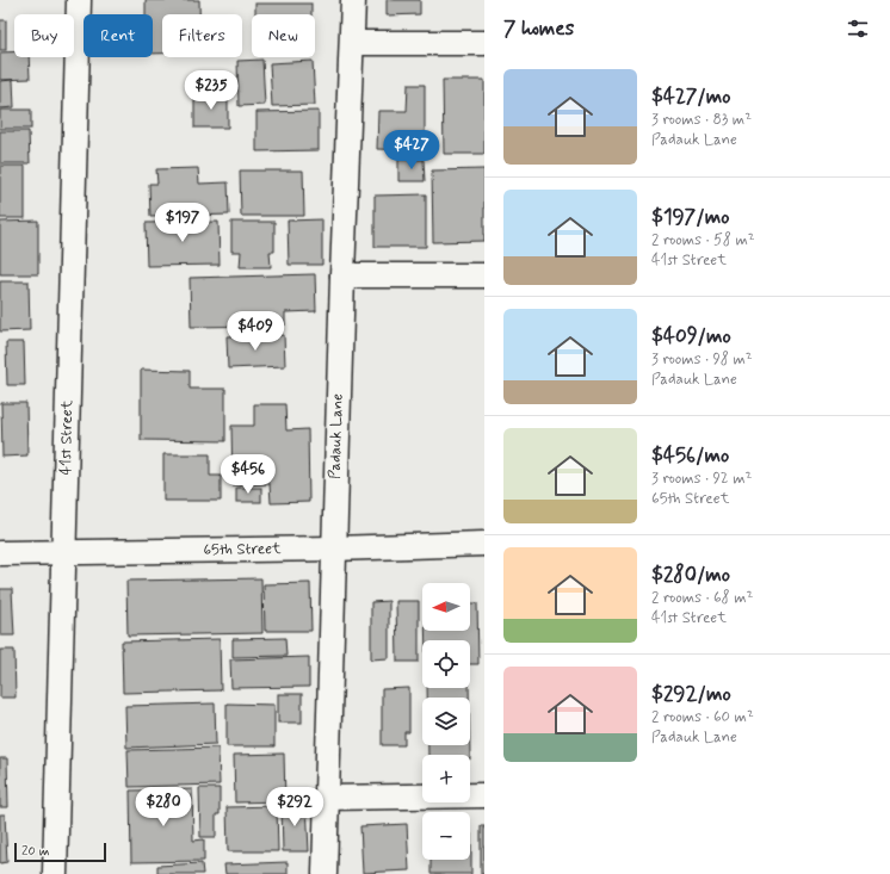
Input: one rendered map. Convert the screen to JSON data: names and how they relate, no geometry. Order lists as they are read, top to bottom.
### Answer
{
  "streets": {
    "street": ["Padauk Lane", "41st Street", "65th Street"]
  },
  "crossings": [
    ["Padauk Lane", "65th Street"],
    ["41st Street", "65th Street"]
  ],
  "scale_bar": "20 m",
  "north": "left",
  "page": {
    "heading": "7 homes",
    "chip": [
      "Buy",
      "Rent",
      "Filters",
      "New"
    ],
    "list": [
      {
        "name": "$427/mo",
        "note": "3 rooms · 83 m² · Padauk Lane"
      },
      {
        "name": "$197/mo",
        "note": "2 rooms · 58 m² · 41st Street"
      },
      {
        "name": "$409/mo",
        "note": "3 rooms · 98 m² · Padauk Lane"
      },
      {
        "name": "$456/mo",
        "note": "3 rooms · 92 m² · 65th Street"
      },
      {
        "name": "$280/mo",
        "note": "2 rooms · 68 m² · 41st Street"
      },
      {
        "name": "$292/mo",
        "note": "2 rooms · 60 m² · Padauk Lane"
      }
    ],
    "price": [
      "$235",
      "$427",
      "$197",
      "$409",
      "$456",
      "$280",
      "$292"
    ],
    "map_buttons": ["+", "−"],
    "scale": "20 m"
  }
}
